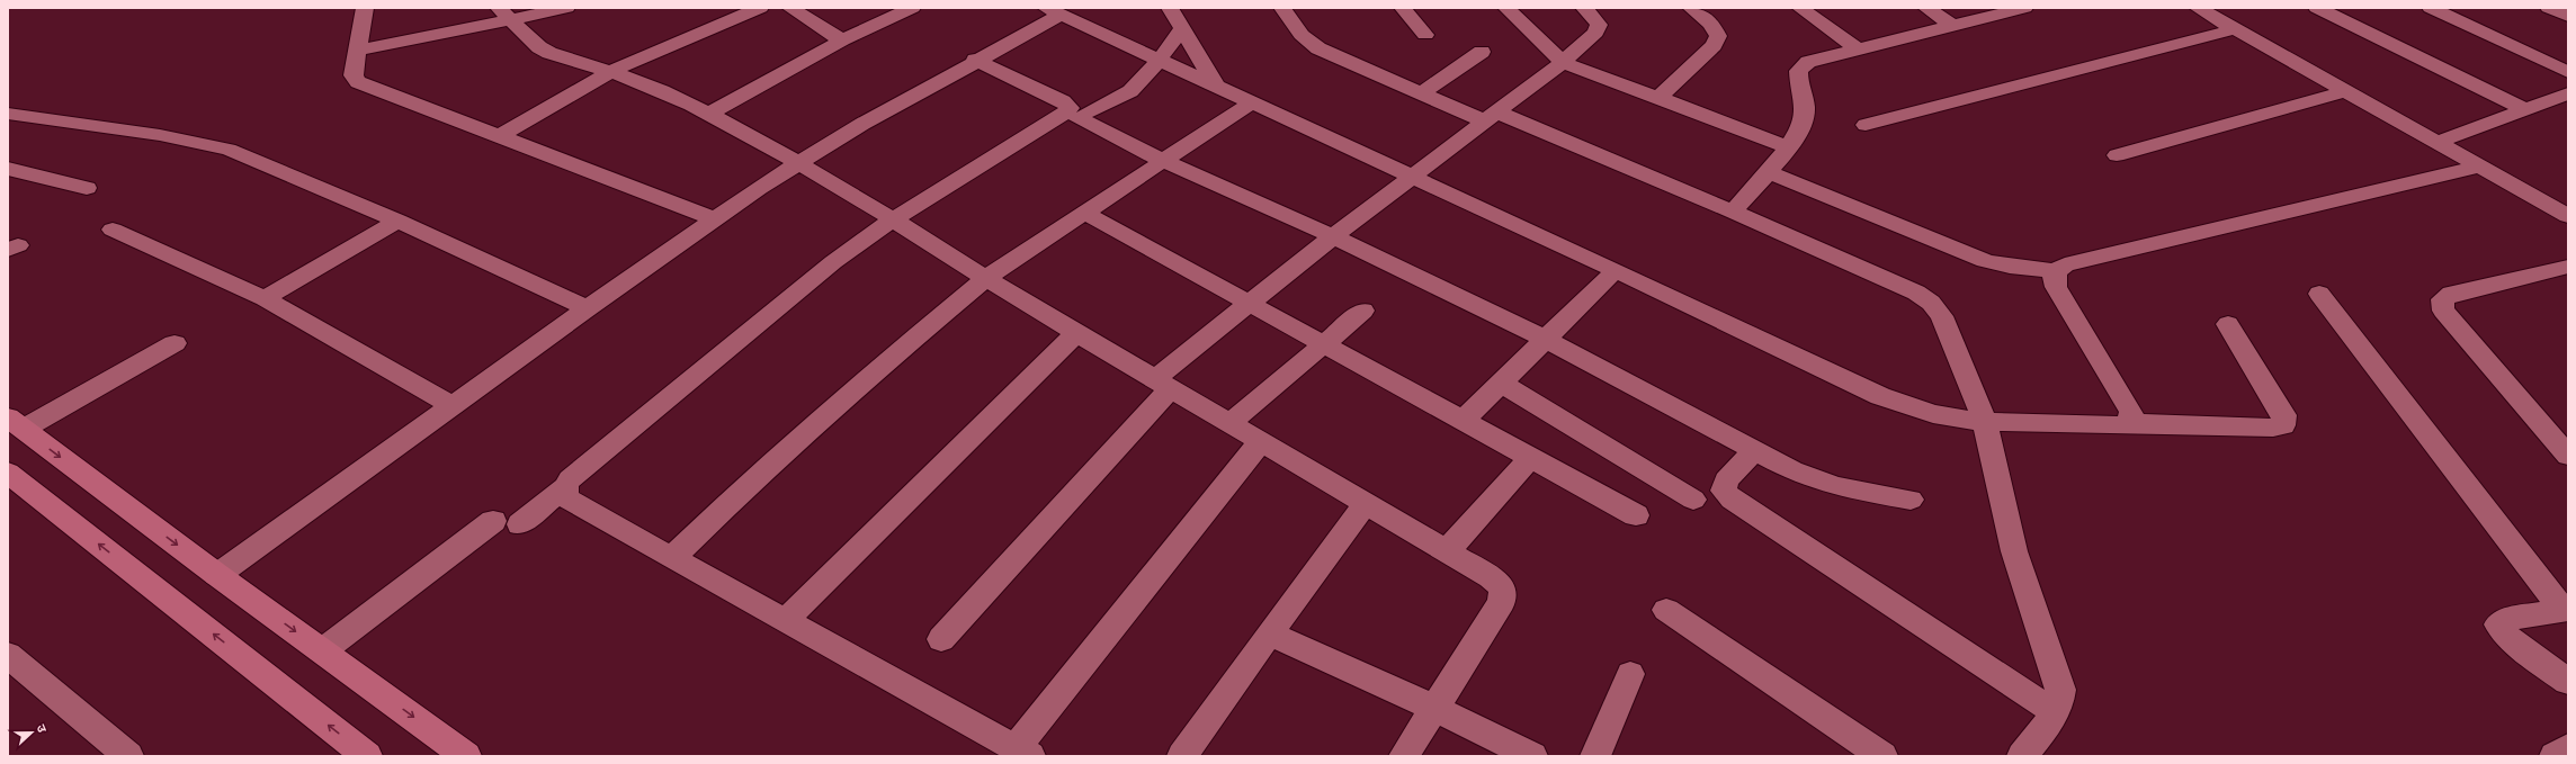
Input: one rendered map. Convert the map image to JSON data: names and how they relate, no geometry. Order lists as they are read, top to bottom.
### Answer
{
  "north": "right"
}
